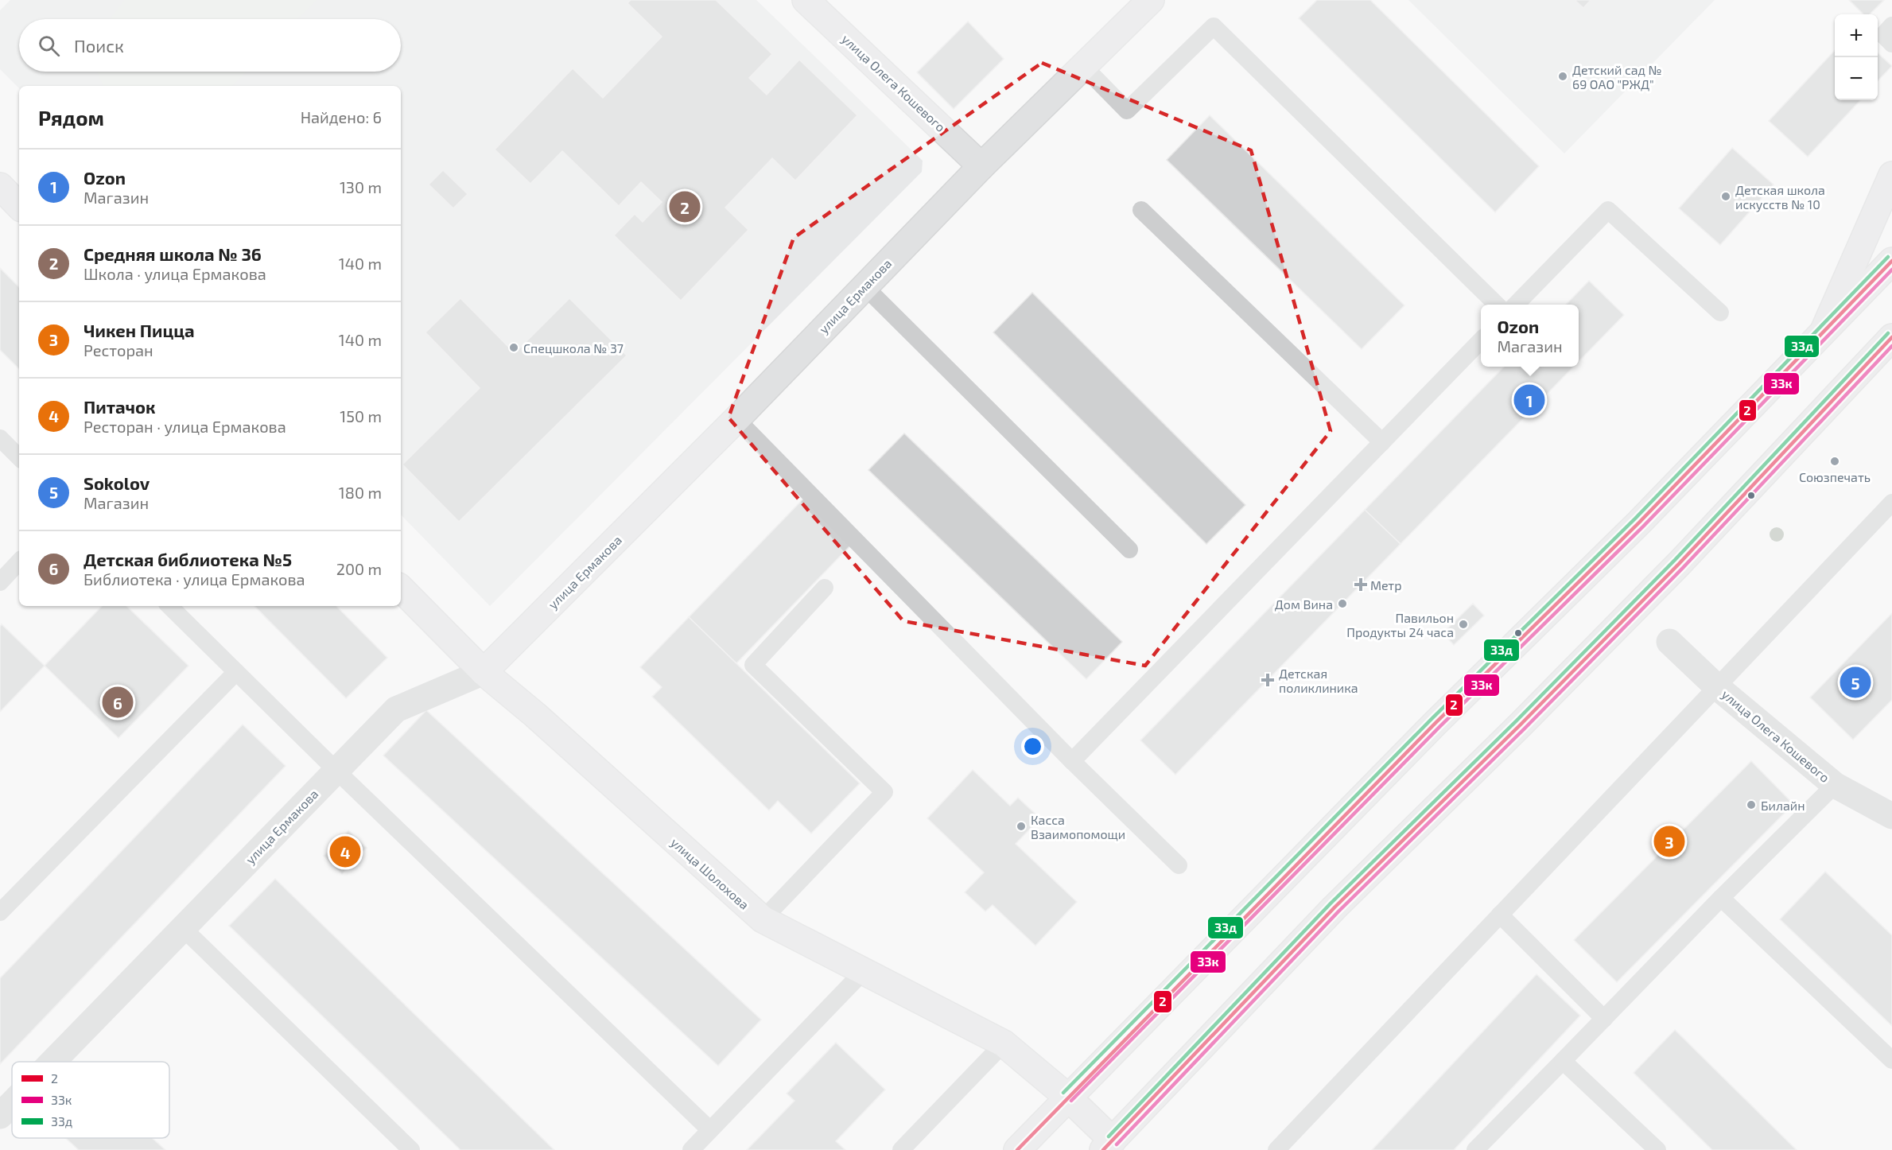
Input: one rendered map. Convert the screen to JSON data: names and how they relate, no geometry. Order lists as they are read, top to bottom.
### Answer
{
  "streets": {
    "main road": ["улица Олега Кошевого", "улица Ермакова", "улица Шолохова"]
  },
  "crossings": [
    ["улица Олега Кошевого", "улица Ермакова"],
    ["улица Ермакова", "улица Шолохова"]
  ],
  "places": {
    "other": [
      "Детский сад № 69 ОАО \"РЖД\"",
      "Детская школа искусств № 10",
      "Спецшкола № 37",
      "Союзпечать",
      "Дом Вина",
      "Павильон Продукты 24 часа",
      "Билайн",
      "Касса Взаимопомощи"
    ],
    "health": ["Метр", "Детская поликлиника"]
  },
  "lines": ["transit line 33д", "transit line 2", "transit line 33к"],
  "legend": ["2", "33к", "33д"],
  "page": {
    "map_buttons": ["+", "−"],
    "search": "Поиск",
    "heading": ["Рядом", "Найдено: 6"],
    "list": [
      {
        "mark": "1",
        "name": "Ozon",
        "note": "Магазин",
        "value": "130 m"
      },
      {
        "mark": "2",
        "name": "Средняя школа № 36",
        "note": "Школа · улица Ермакова",
        "value": "140 m"
      },
      {
        "mark": "3",
        "name": "Чикен Пицца",
        "note": "Ресторан",
        "value": "140 m"
      },
      {
        "mark": "4",
        "name": "Питачок",
        "note": "Ресторан · улица Ермакова",
        "value": "150 m"
      },
      {
        "mark": "5",
        "name": "Sokolov",
        "note": "Магазин",
        "value": "180 m"
      },
      {
        "mark": "6",
        "name": "Детская библиотека №5",
        "note": "Библиотека · улица Ермакова",
        "value": "200 m"
      }
    ],
    "pins": [
      "2",
      "1",
      "5",
      "6",
      "3",
      "4"
    ],
    "popup": ["Ozon", "Магазин"]
  }
}
